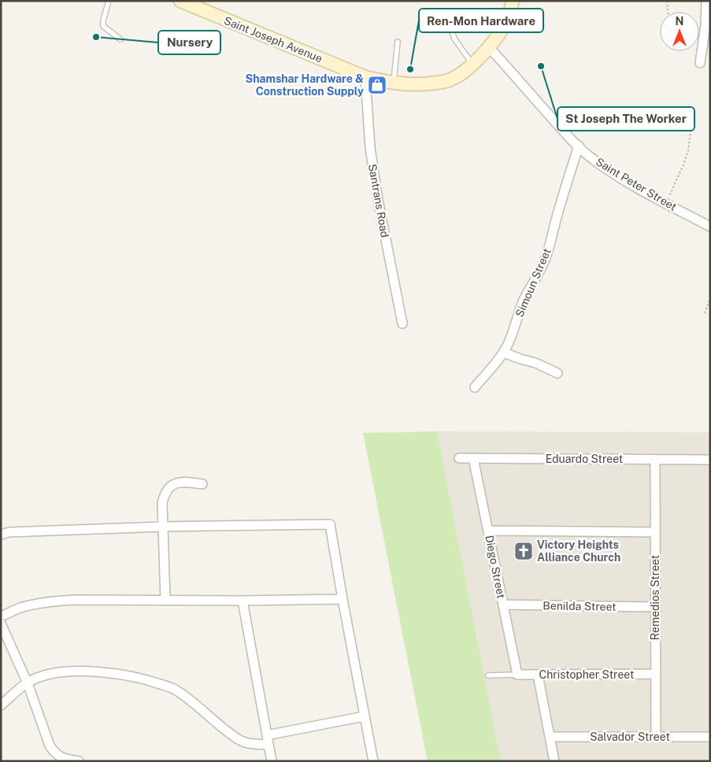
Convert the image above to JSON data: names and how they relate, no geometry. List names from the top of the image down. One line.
{"streets":{"main road":["Saint Joseph Avenue"],"street":["Saint Peter Street","Santrans Road","Simoun Street","Eduardo Street","Diego Street","Remedios Street","Benilda Street","Christopher Street","Salvador Street"]},"crossings":[["Saint Joseph Avenue","Saint Peter Street"],["Saint Joseph Avenue","Santrans Road"],["Saint Peter Street","Simoun Street"],["Eduardo Street","Diego Street"],["Eduardo Street","Remedios Street"],["Diego Street","Benilda Street"],["Diego Street","Christopher Street"],["Remedios Street","Benilda Street"],["Remedios Street","Christopher Street"],["Remedios Street","Salvador Street"]],"places":{"other":["Nursery","St Joseph The Worker","Ren-Mon Hardware"],"shop":["Shamshar Hardware & Construction Supply"],"church":["Victory Heights Alliance Church"]},"north":"top"}
